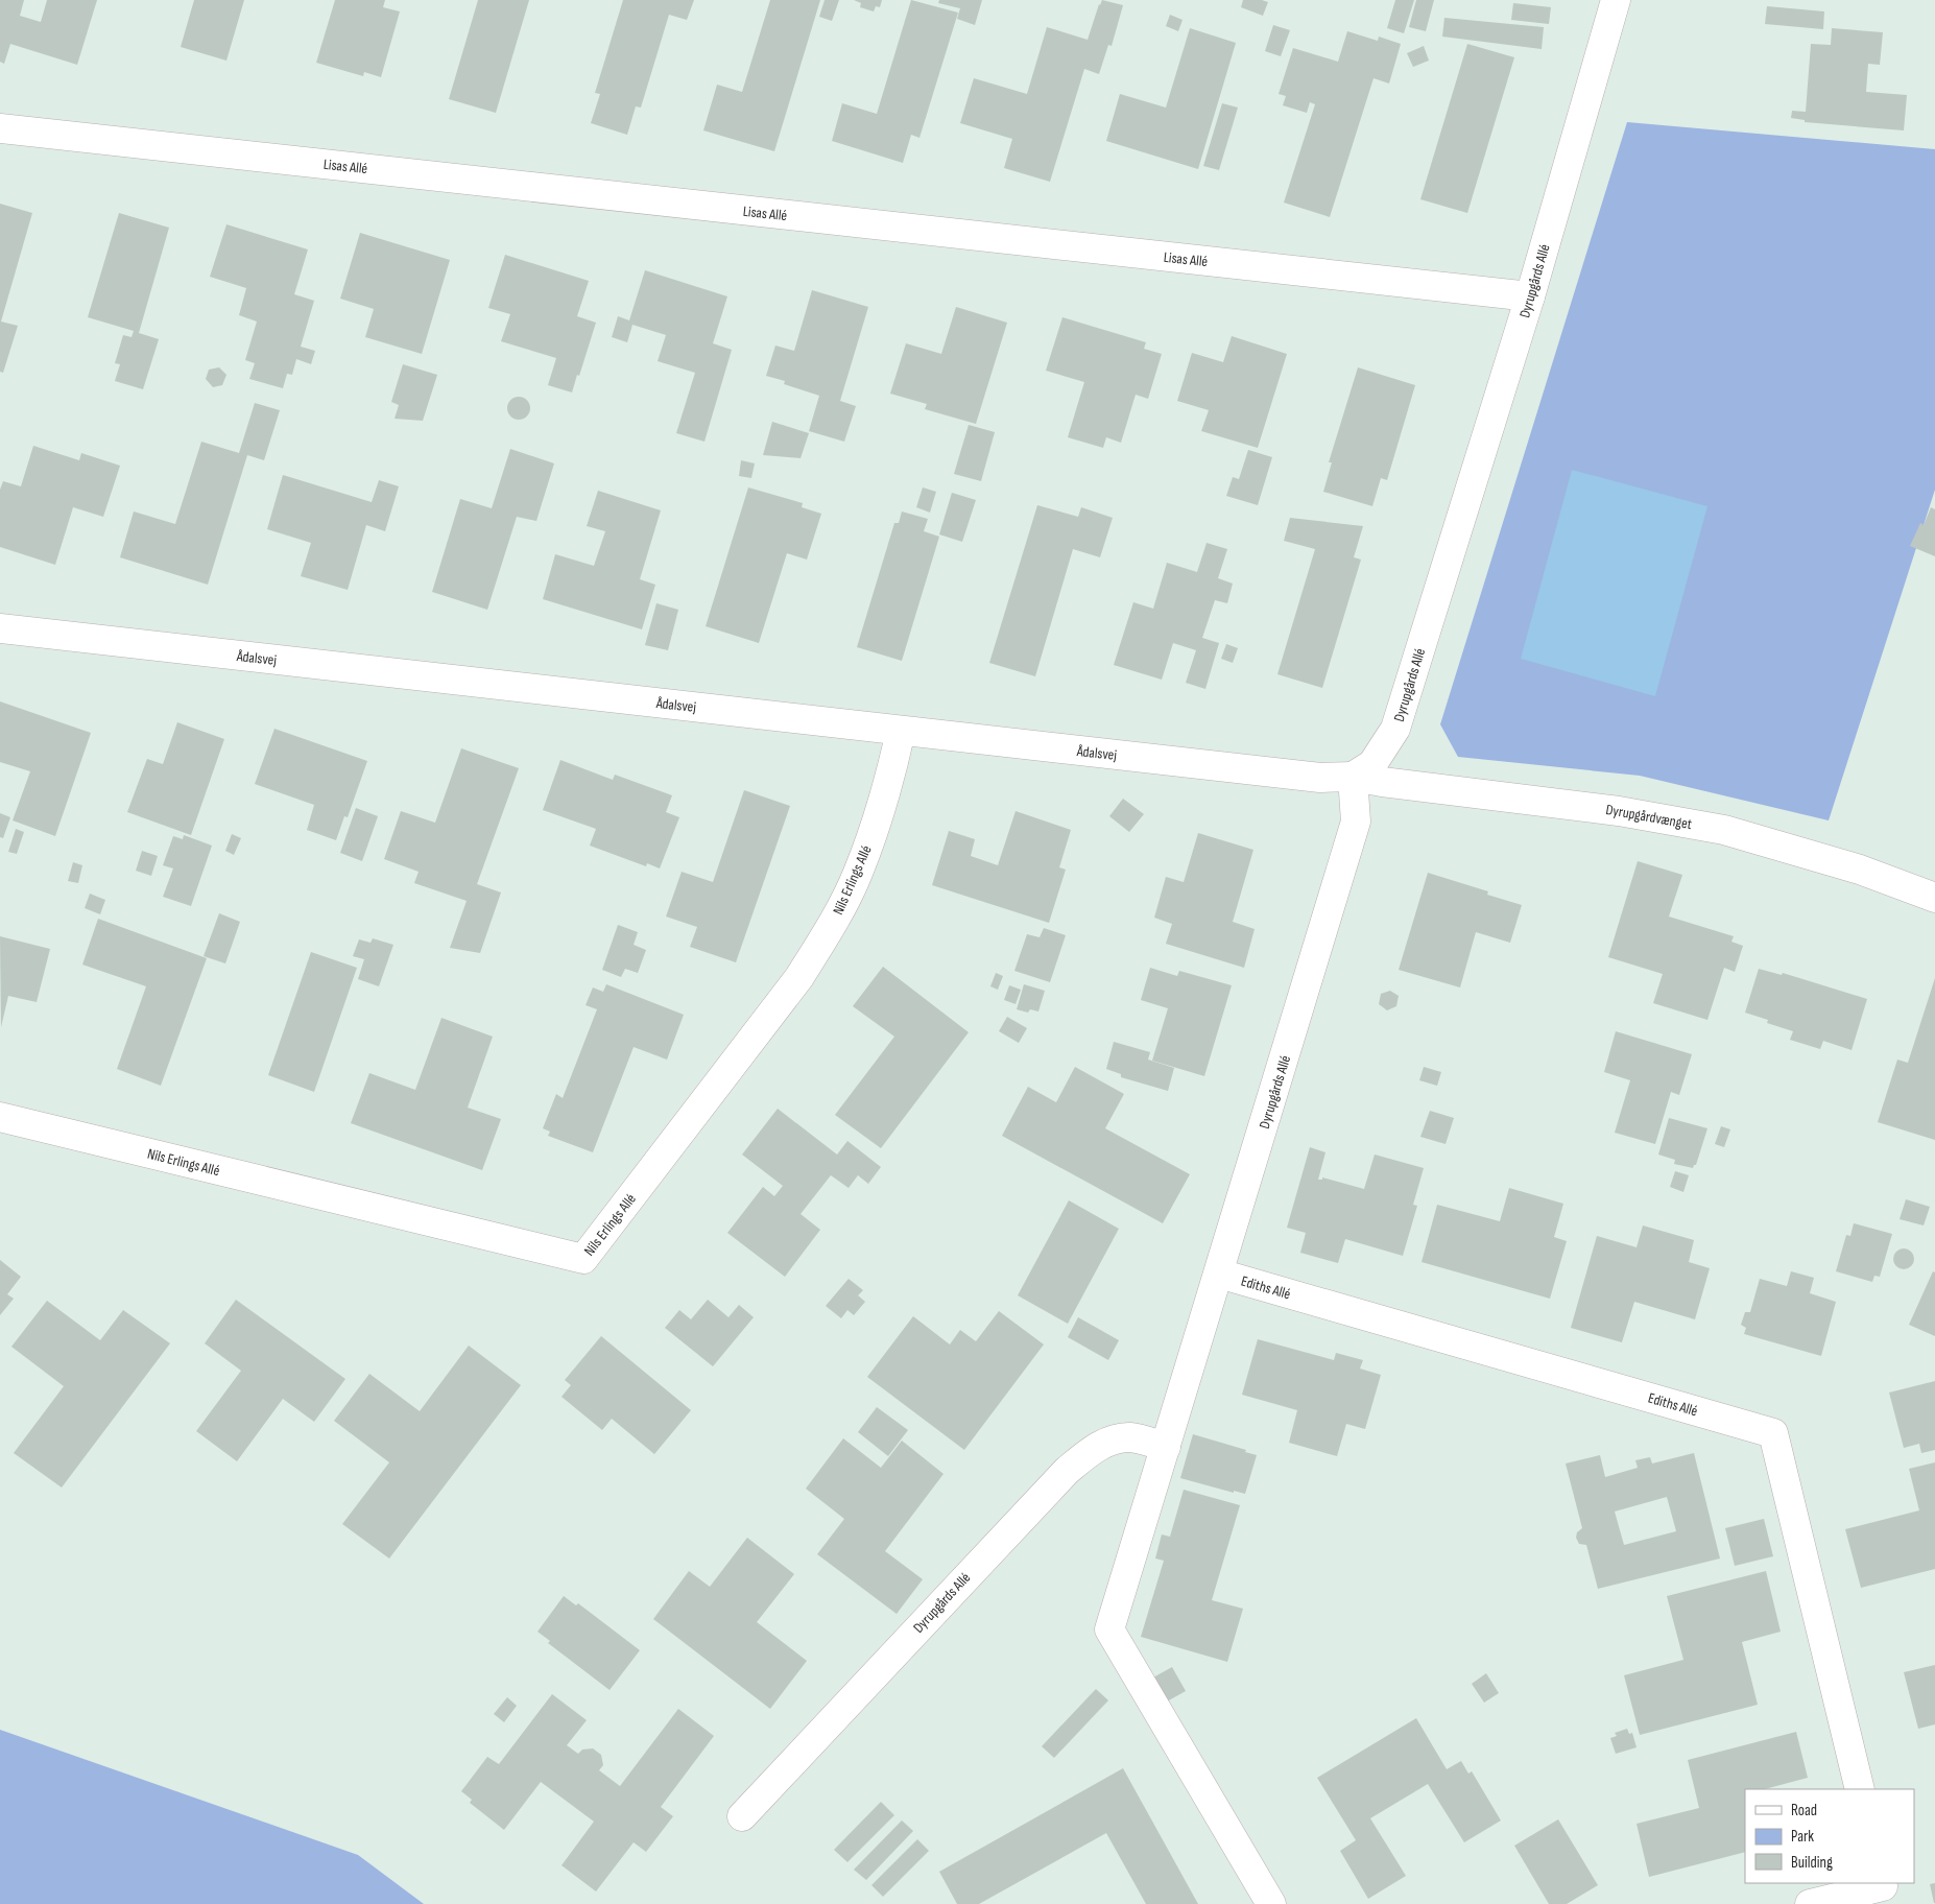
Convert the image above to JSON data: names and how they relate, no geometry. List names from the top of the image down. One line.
{"streets":{"street":["Lisas Allé","Dyrupgårds Allé","Ådalsvej","Dyrupgårdvænget","Nils Erlings Allé","Ediths Allé"]},"crossings":[["Lisas Allé","Dyrupgårds Allé"],["Dyrupgårds Allé","Ådalsvej"],["Dyrupgårds Allé","Dyrupgårdvænget"],["Dyrupgårds Allé","Ediths Allé"],["Ådalsvej","Dyrupgårdvænget"],["Ådalsvej","Nils Erlings Allé"]],"legend":["Road","Park","Building"]}
